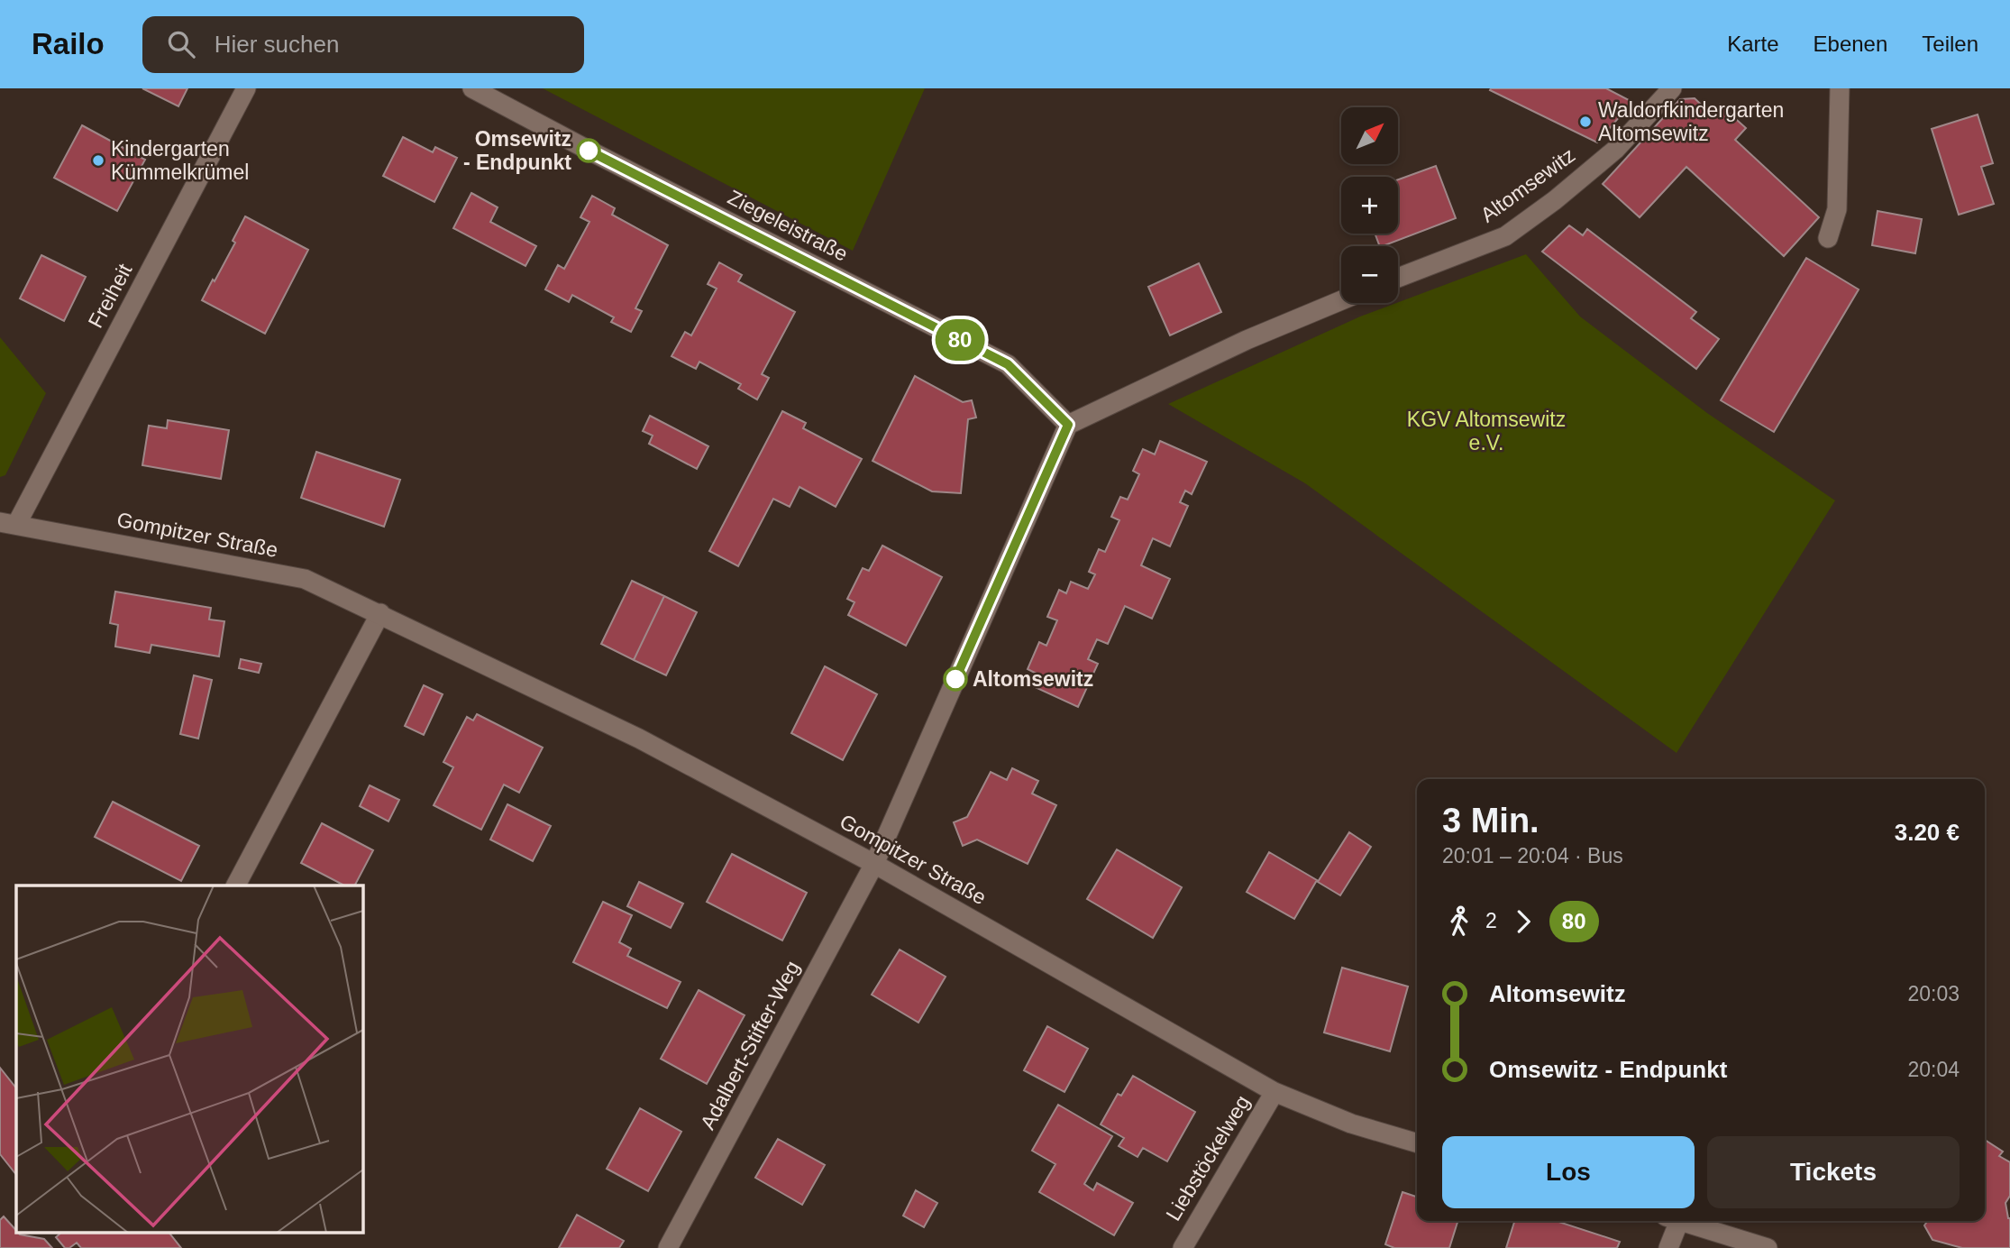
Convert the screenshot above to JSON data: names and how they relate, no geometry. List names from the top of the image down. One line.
{"streets":{"street":["Altomsewitz","Ziegeleistraße","Freiheit","Gompitzer Straße","Adalbert-Stifter-Weg","Liebstöckelweg"]},"crossings":[["Freiheit","Gompitzer Straße"],["Gompitzer Straße","Adalbert-Stifter-Weg"],["Gompitzer Straße","Liebstöckelweg"]],"parks":["KGV Altomsewitz e.V."],"places":["Waldorfkindergarten Altomsewitz","Omsewitz - Endpunkt","Kindergarten Kümmelkrümel","Altomsewitz"],"lines":["bus line 80"],"north":"top right","page":{"header":"Railo","search":"Hier suchen","nav":["Karte","Ebenen","Teilen"],"on_map":"80","map_buttons":["+","−"],"heading":["3 Min.","20:01 – 20:04 · Bus","3.20 €"],"legs":["2","80"],"list":[{"name":"Altomsewitz","value":"20:03"},{"name":"Omsewitz - Endpunkt","value":"20:04"}],"buttons":["Los","Tickets"]}}
